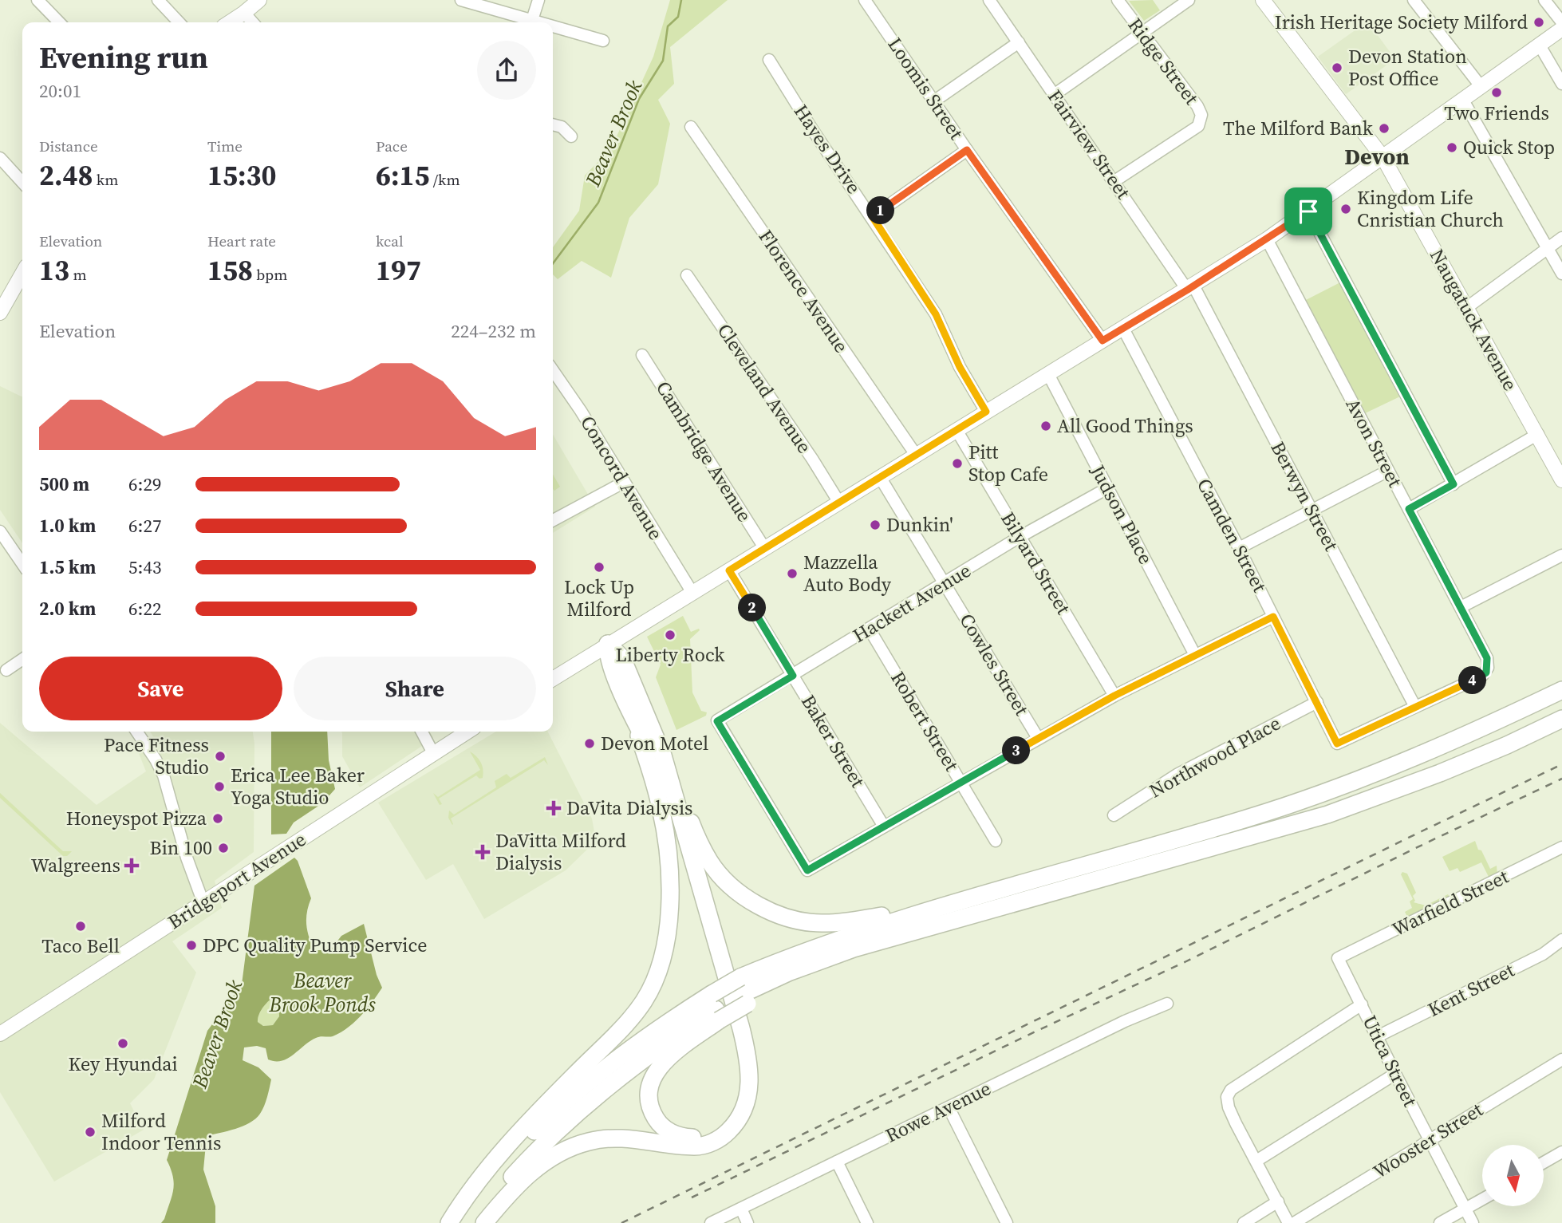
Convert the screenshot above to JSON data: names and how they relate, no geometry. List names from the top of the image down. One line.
{"streets":{"main road":["Naugatuck Avenue","Bridgeport Avenue"],"street":["Ridge Street","Loomis Street","Fairview Street","Hayes Drive","Florence Avenue","Cleveland Avenue","Avon Street","Cambridge Avenue","Concord Avenue","Berwyn Street","Judson Place","Camden Street","Bilyard Street","Hackett Avenue","Cowles Street","Robert Street","Baker Street","Northwood Place","Warfield Street","Kent Street","Utica Street","Rowe Avenue","Wooster Street"]},"crossings":[["Ridge Street","Fairview Street"],["Fairview Street","Berwyn Street"],["Avon Street","Berwyn Street"],["Avon Street","Camden Street"],["Berwyn Street","Camden Street"],["Judson Place","Hackett Avenue"],["Camden Street","Northwood Place"],["Bilyard Street","Hackett Avenue"],["Hackett Avenue","Cowles Street"],["Hackett Avenue","Robert Street"],["Hackett Avenue","Baker Street"],["Warfield Street","Utica Street"],["Kent Street","Utica Street"],["Utica Street","Wooster Street"]],"districts":["Devon"],"water":["Beaver Brook","Beaver Brook Ponds"],"places":{"other":["Irish Heritage Society Milford","Devon Station Post Office","Two Friends","The Milford Bank","Quick Stop","Kingdom Life Cnristian Church","All Good Things","Pitt Stop Cafe","Dunkin'","Lock Up Milford","Mazzella Auto Body","Liberty Rock","Devon Motel","Pace Fitness Studio","Erica Lee Baker Yoga Studio","Honeyspot Pizza","Bin 100","Taco Bell","DPC Quality Pump Service","Key Hyundai","Milford Indoor Tennis"],"health":["DaVita Dialysis","DaVitta Milford Dialysis","Walgreens"]},"north":"bottom","page":{"heading":["Evening run","20:01"],"stats":[["Distance","2.48 km"],["Time","15:30"],["Pace","6:15 /km"],["Elevation","13 m"],["Heart rate","158 bpm"],["kcal","197"]],"pins":["1","2","4","3"],"chart":["Elevation","224–232 m"],"list":[{"name":"500 m","note":"6:29"},{"name":"1.0 km","note":"6:27"},{"name":"1.5 km","note":"5:43"},{"name":"2.0 km","note":"6:22"}],"buttons":["Save","Share"]}}
